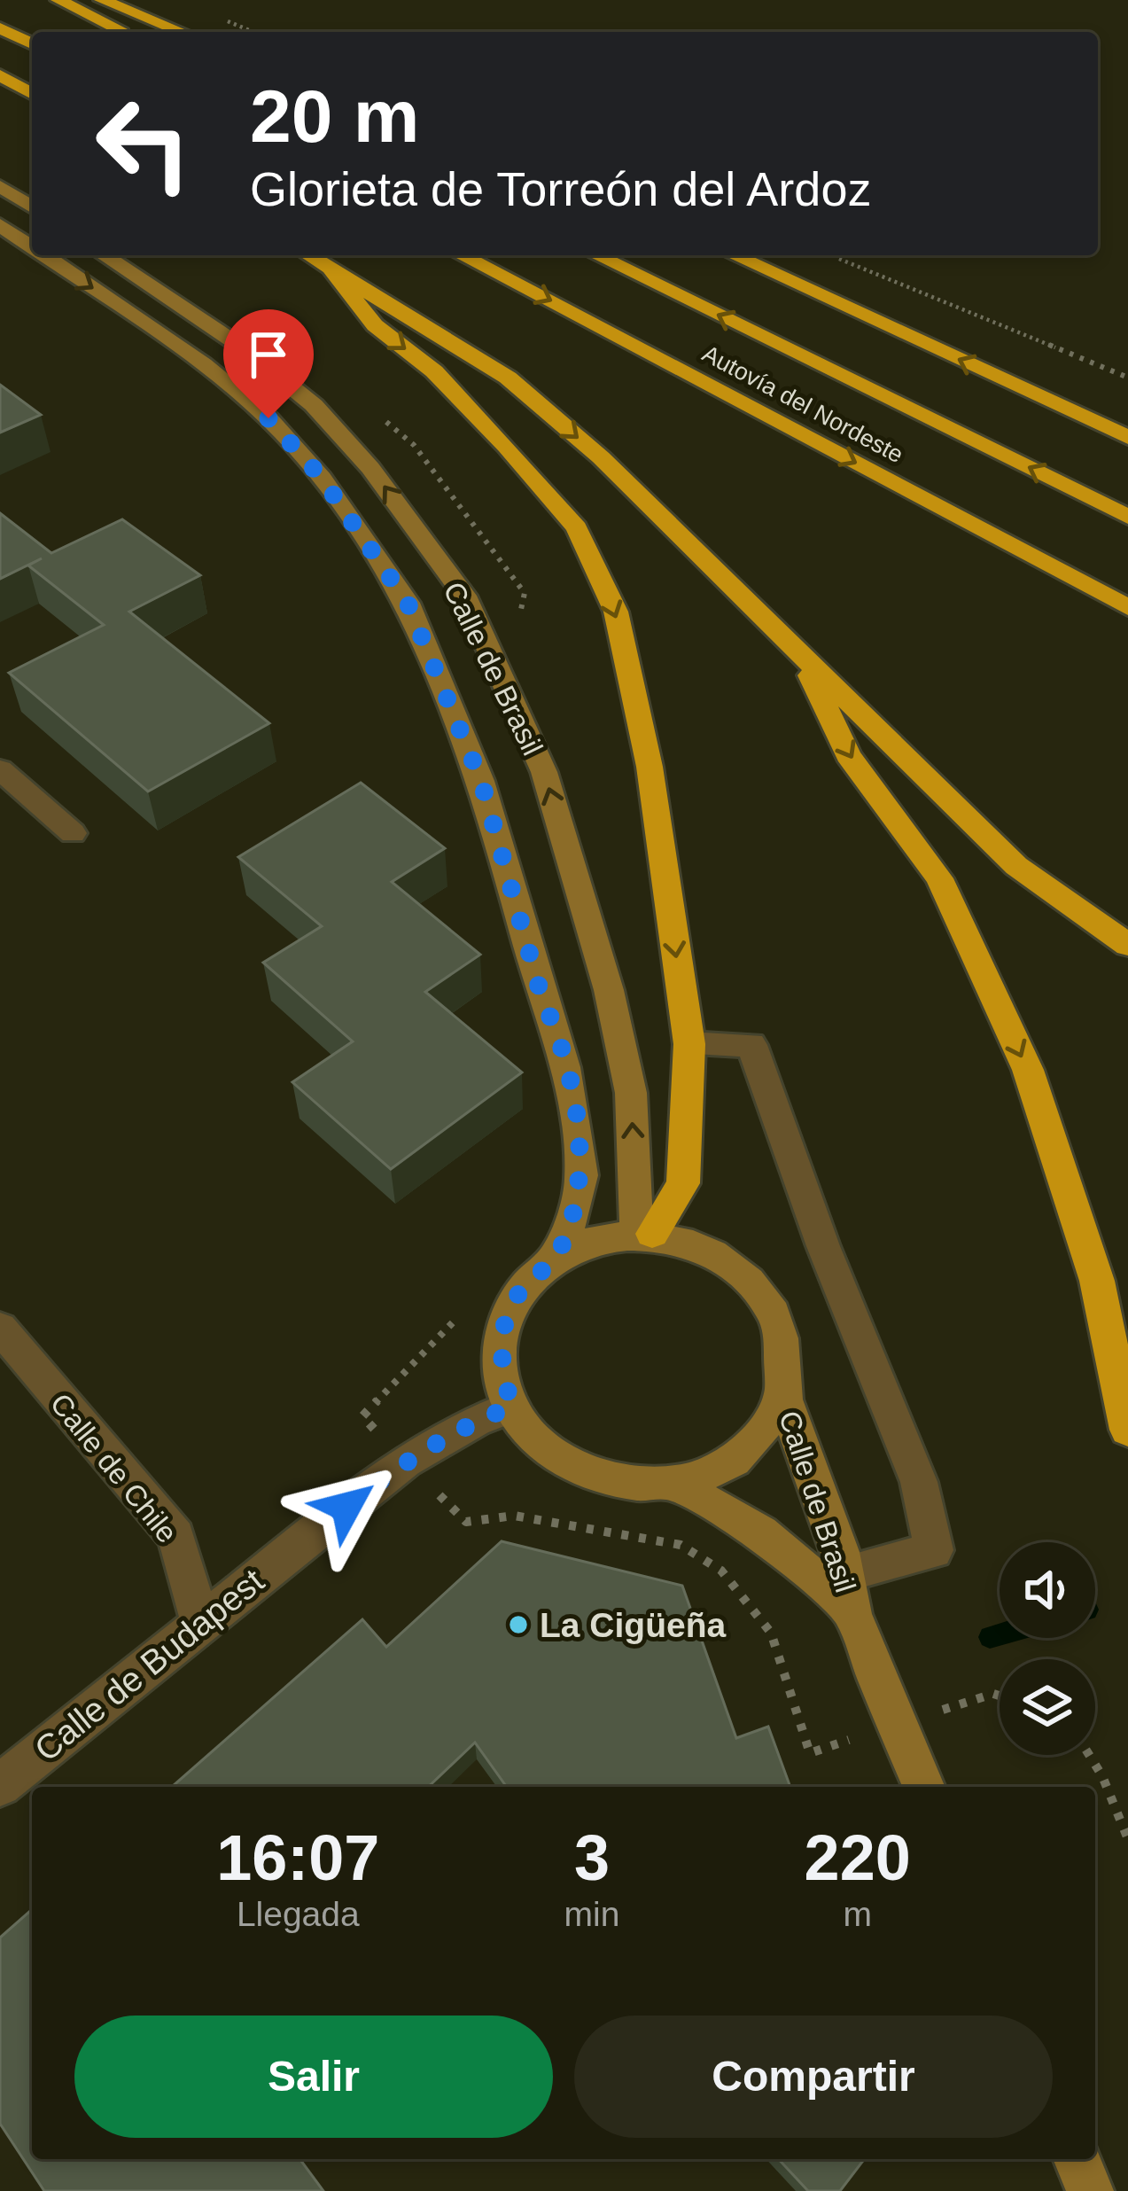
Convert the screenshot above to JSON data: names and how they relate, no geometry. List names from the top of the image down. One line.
{"streets":{"highway":["Autovía del Nordeste"],"street":["Calle de Brasil","Calle de Chile","Calle de Budapest"]},"crossings":[["Calle de Brasil","Calle de Budapest"],["Calle de Chile","Calle de Budapest"]],"places":["La Cigüeña"],"page":{"turn":["20 m","Glorieta de Torreón del Ardoz"],"eta":["16:07","Llegada","3","min","220","m"],"buttons":["Salir","Compartir"]}}
